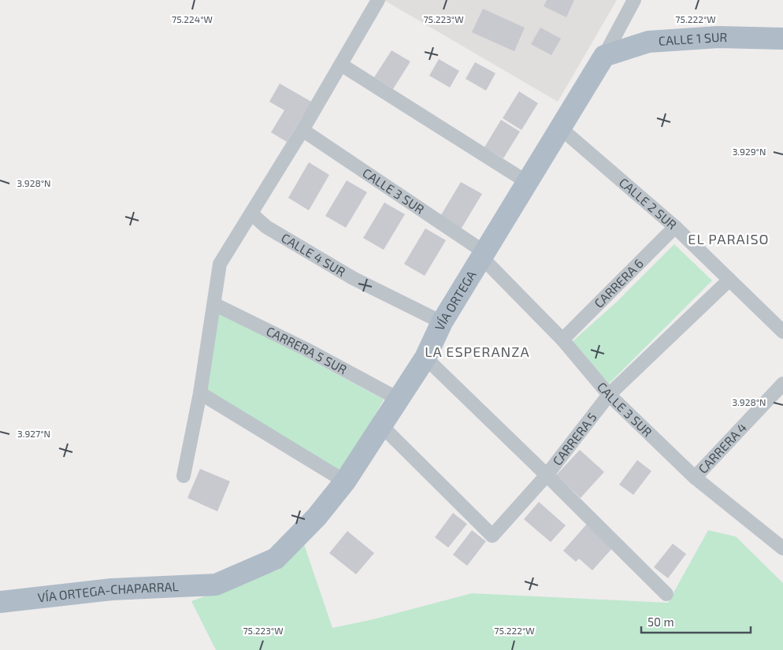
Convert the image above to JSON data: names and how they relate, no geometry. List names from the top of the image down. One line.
{"streets":{"main road":["CALLE 1 SUR","VÍA ORTEGA","VÍA ORTEGA-CHAPARRAL"],"street":["CALLE 3 SUR","CALLE 2 SUR","CALLE 4 SUR","CARRERA 6","CARRERA 5 SUR","CARRERA 5","CARRERA 4"]},"crossings":[["CALLE 1 SUR","VÍA ORTEGA"],["CALLE 3 SUR","CARRERA 6"],["CALLE 3 SUR","VÍA ORTEGA"],["CALLE 3 SUR","CARRERA 5"],["CALLE 3 SUR","CARRERA 4"],["CALLE 2 SUR","CARRERA 6"],["CALLE 2 SUR","VÍA ORTEGA"],["CALLE 2 SUR","CARRERA 5"],["CALLE 4 SUR","VÍA ORTEGA"],["VÍA ORTEGA","CARRERA 5 SUR"],["VÍA ORTEGA","CARRERA 5"],["VÍA ORTEGA","VÍA ORTEGA-CHAPARRAL"]],"districts":["EL PARAISO","LA ESPERANZA"],"scale_bar":"50 m","coordinates":["75.224°W","75.223°W","75.222°W","3.929°N","3.928°N","3.927°N"]}
